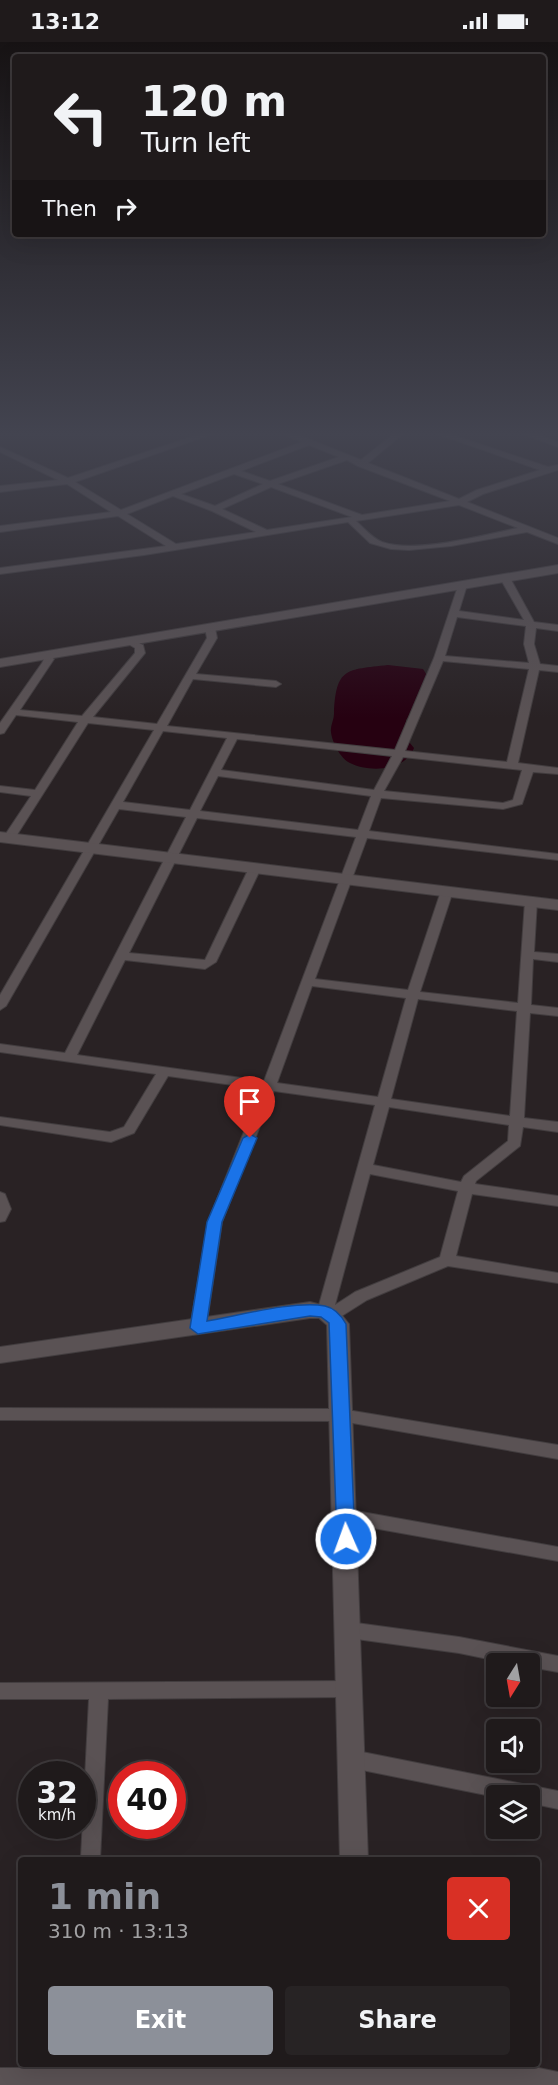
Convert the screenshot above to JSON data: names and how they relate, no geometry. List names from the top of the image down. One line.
{"north":"bottom","page":{"status":"13:12","turn":["120 m","Turn left"],"then":"Then","speed":"32 km/h","limit":"40","heading":["1 min","310 m · 13:13"],"buttons":["Exit","Share"]}}
